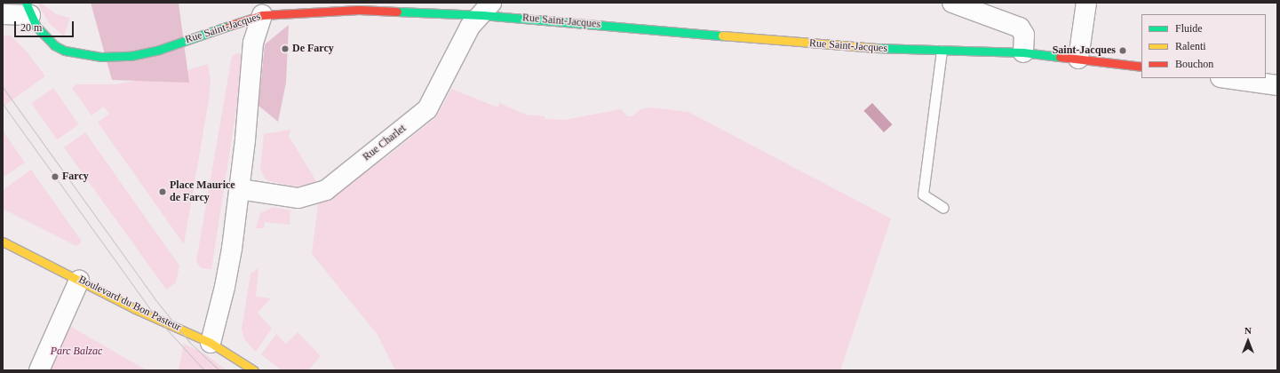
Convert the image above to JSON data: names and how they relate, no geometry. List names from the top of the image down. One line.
{"streets":{"street":["Rue Saint-Jacques","Rue Charlet","Boulevard du Bon Pasteur"]},"crossings":[["Rue Saint-Jacques","Rue Charlet"]],"parks":["Parc Balzac"],"places":["De Farcy","Saint-Jacques","Farcy","Place Maurice de Farcy"],"legend":["Fluide","Ralenti","Bouchon"],"scale_bar":"20 m","north":"top"}
